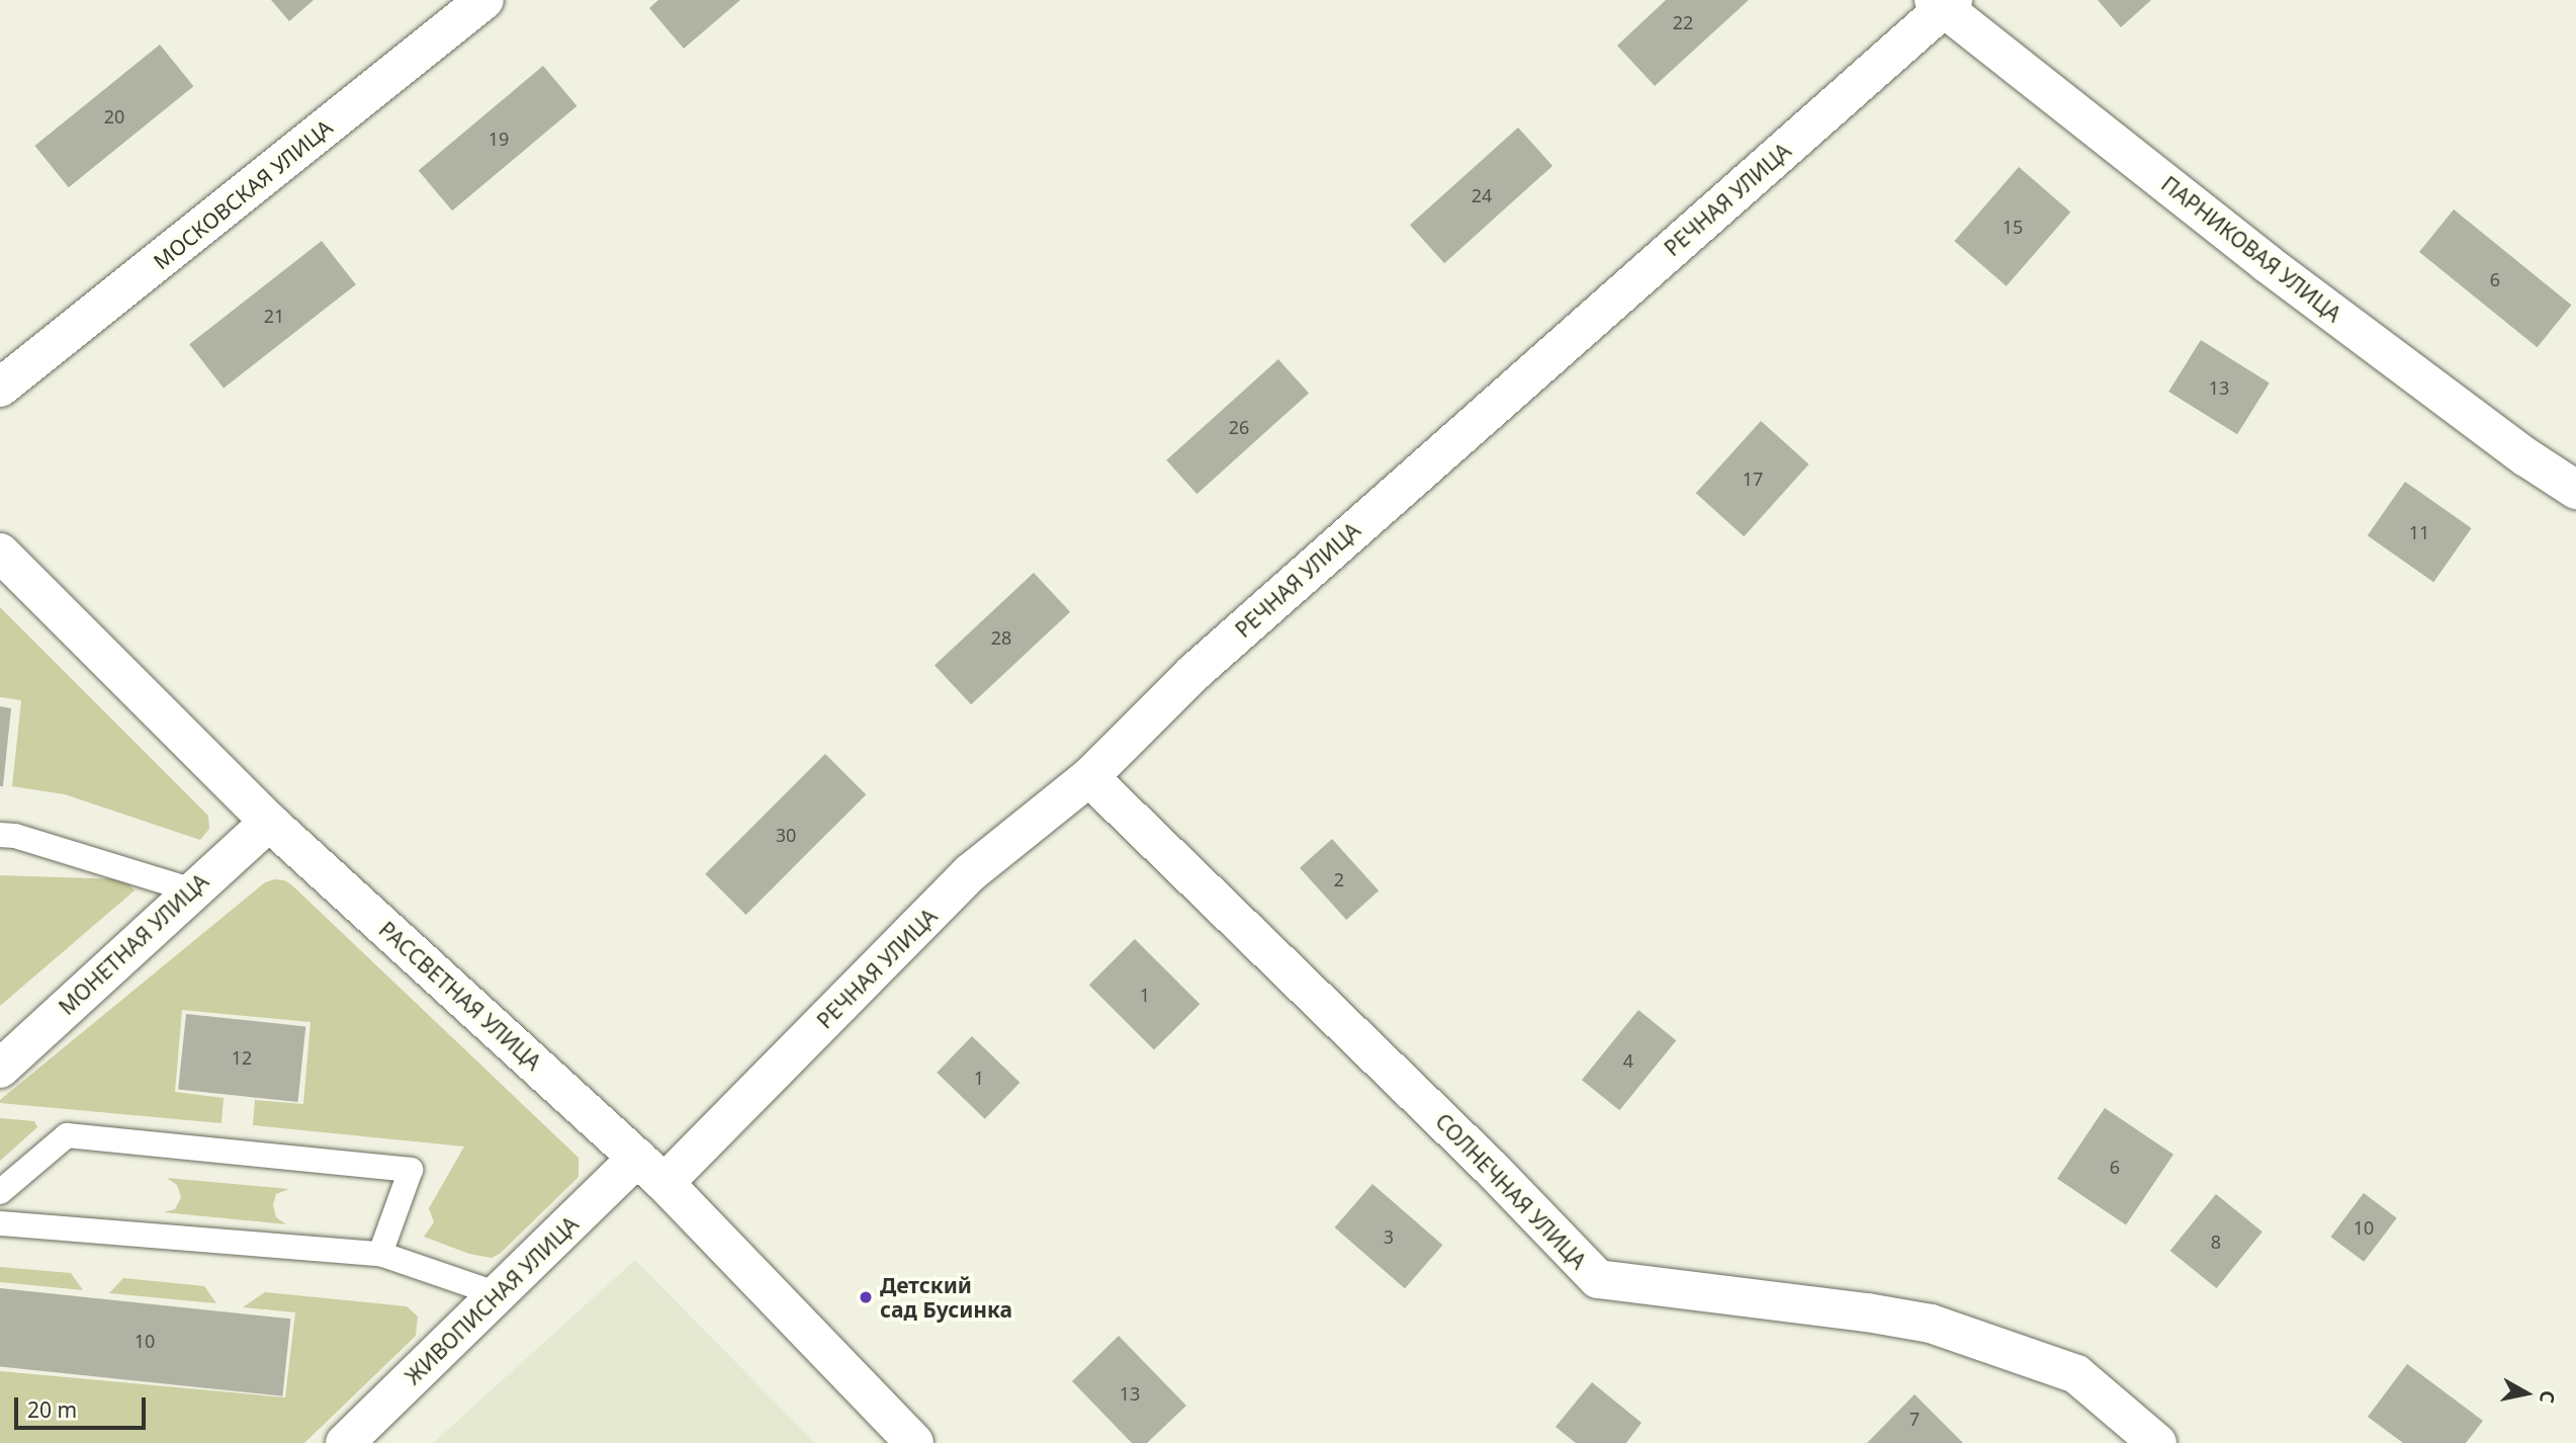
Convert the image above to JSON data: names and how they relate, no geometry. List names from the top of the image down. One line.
{"streets":{"street":["МОСКОВСКАЯ УЛИЦА","РЕЧНАЯ УЛИЦА","ПАРНИКОВАЯ УЛИЦА","МОНЕТНАЯ УЛИЦА","РАССВЕТНАЯ УЛИЦА","СОЛНЕЧНАЯ УЛИЦА","ЖИВОПИСНАЯ УЛИЦА"]},"crossings":[["РЕЧНАЯ УЛИЦА","ПАРНИКОВАЯ УЛИЦА"],["РЕЧНАЯ УЛИЦА","РАССВЕТНАЯ УЛИЦА"],["РЕЧНАЯ УЛИЦА","СОЛНЕЧНАЯ УЛИЦА"],["РЕЧНАЯ УЛИЦА","ЖИВОПИСНАЯ УЛИЦА"],["МОНЕТНАЯ УЛИЦА","РАССВЕТНАЯ УЛИЦА"],["РАССВЕТНАЯ УЛИЦА","ЖИВОПИСНАЯ УЛИЦА"]],"places":["Детский сад Бусинка"],"house_numbers":["22","20","19","24","15","6","21","13","26","17","11","28","30","2","1","12","4","1","6","10","3","8","10","13","7"],"scale_bar":"20 m","north":"right"}
